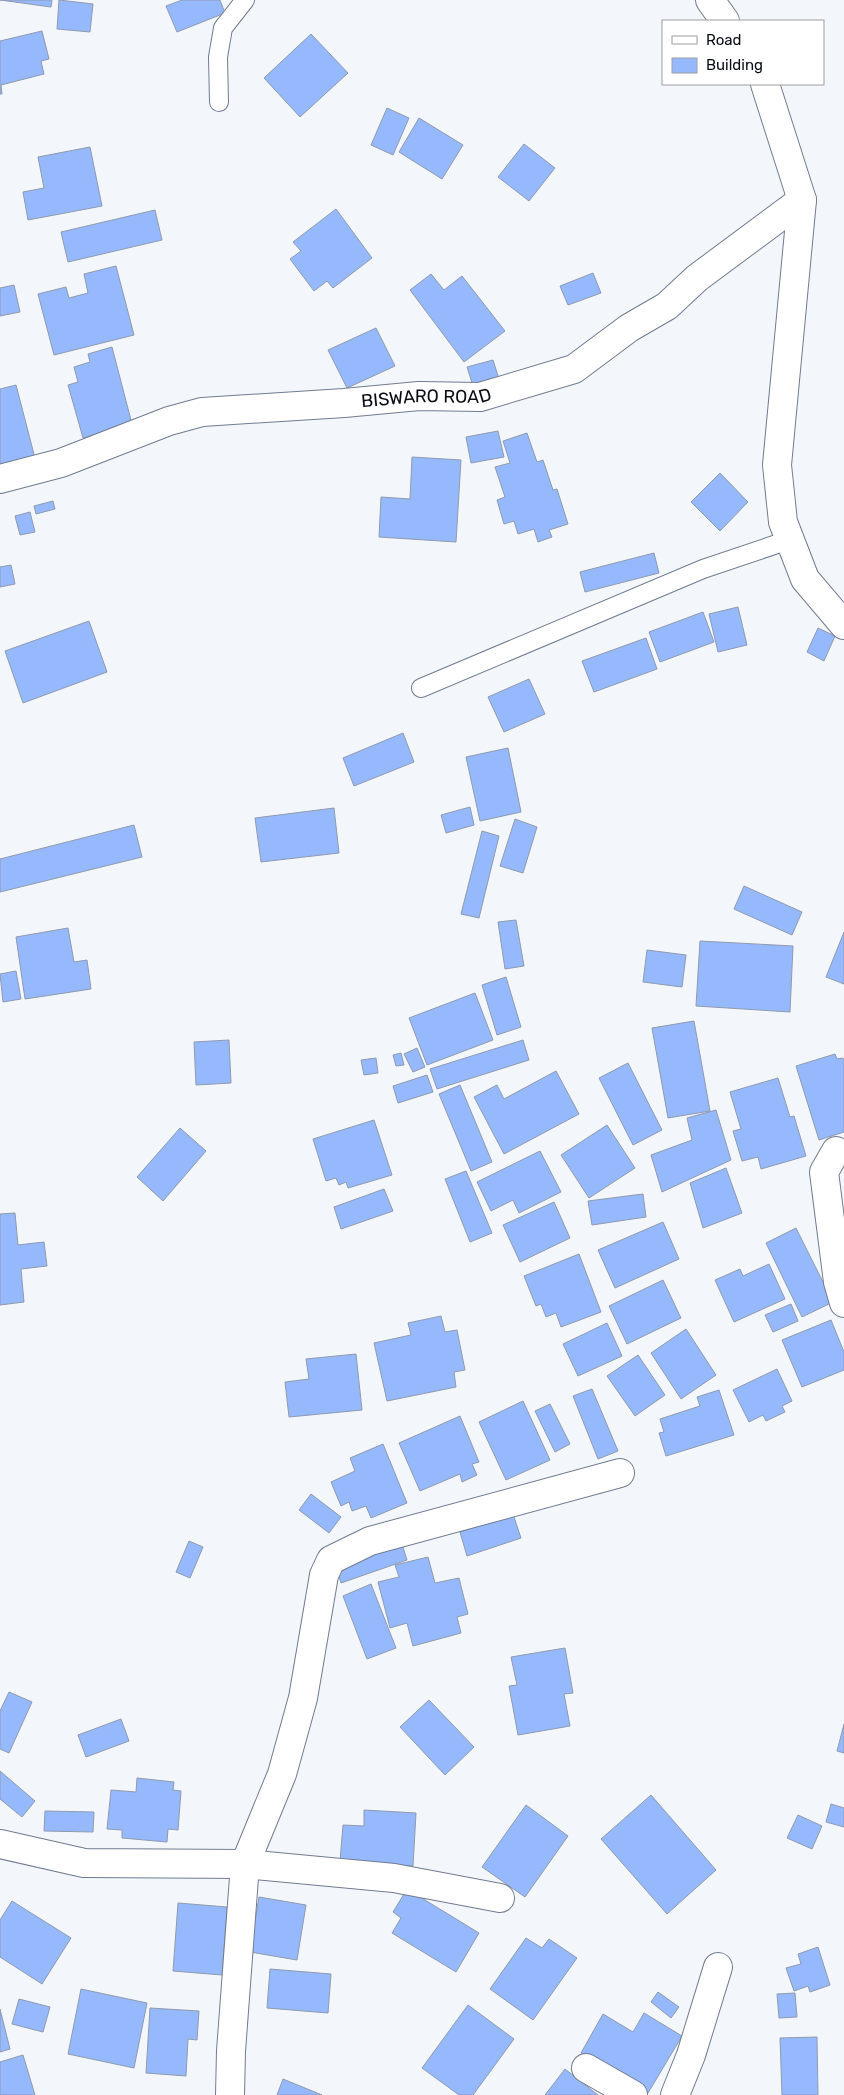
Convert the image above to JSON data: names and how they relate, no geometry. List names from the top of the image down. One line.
{"streets":{"street":["BISWARO ROAD"]},"legend":["Road","Building"]}
